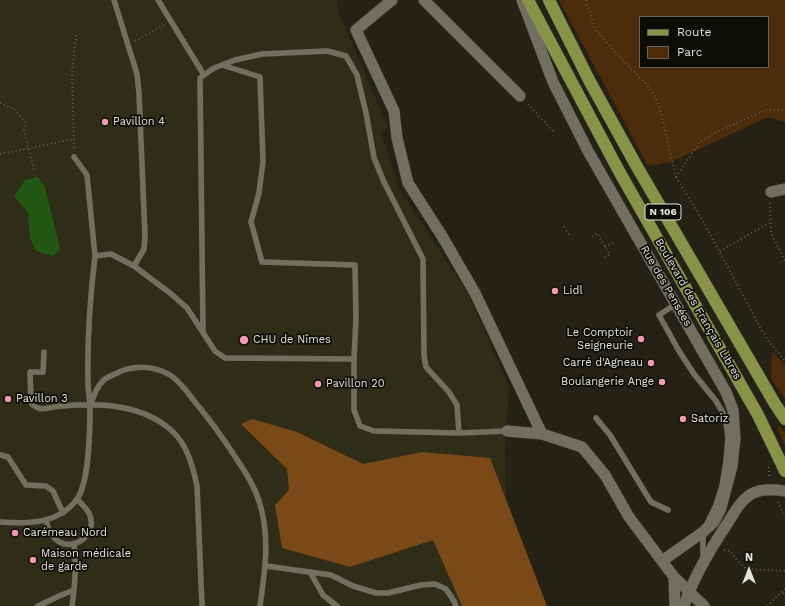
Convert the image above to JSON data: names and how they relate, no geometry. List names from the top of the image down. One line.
{"streets":{"main road":["N 106","Boulevard des Français Libres"],"street":["Rue des Pensées"]},"places":["Pavillon 4","Lidl","Le Comptoir Seigneurie","CHU de Nîmes","Carré d'Agneau","Boulangerie Ange","Pavillon 20","Pavillon 3","Satoriz","Carémeau Nord","Maison médicale de garde"],"legend":["Route","Parc"],"north":"top"}
